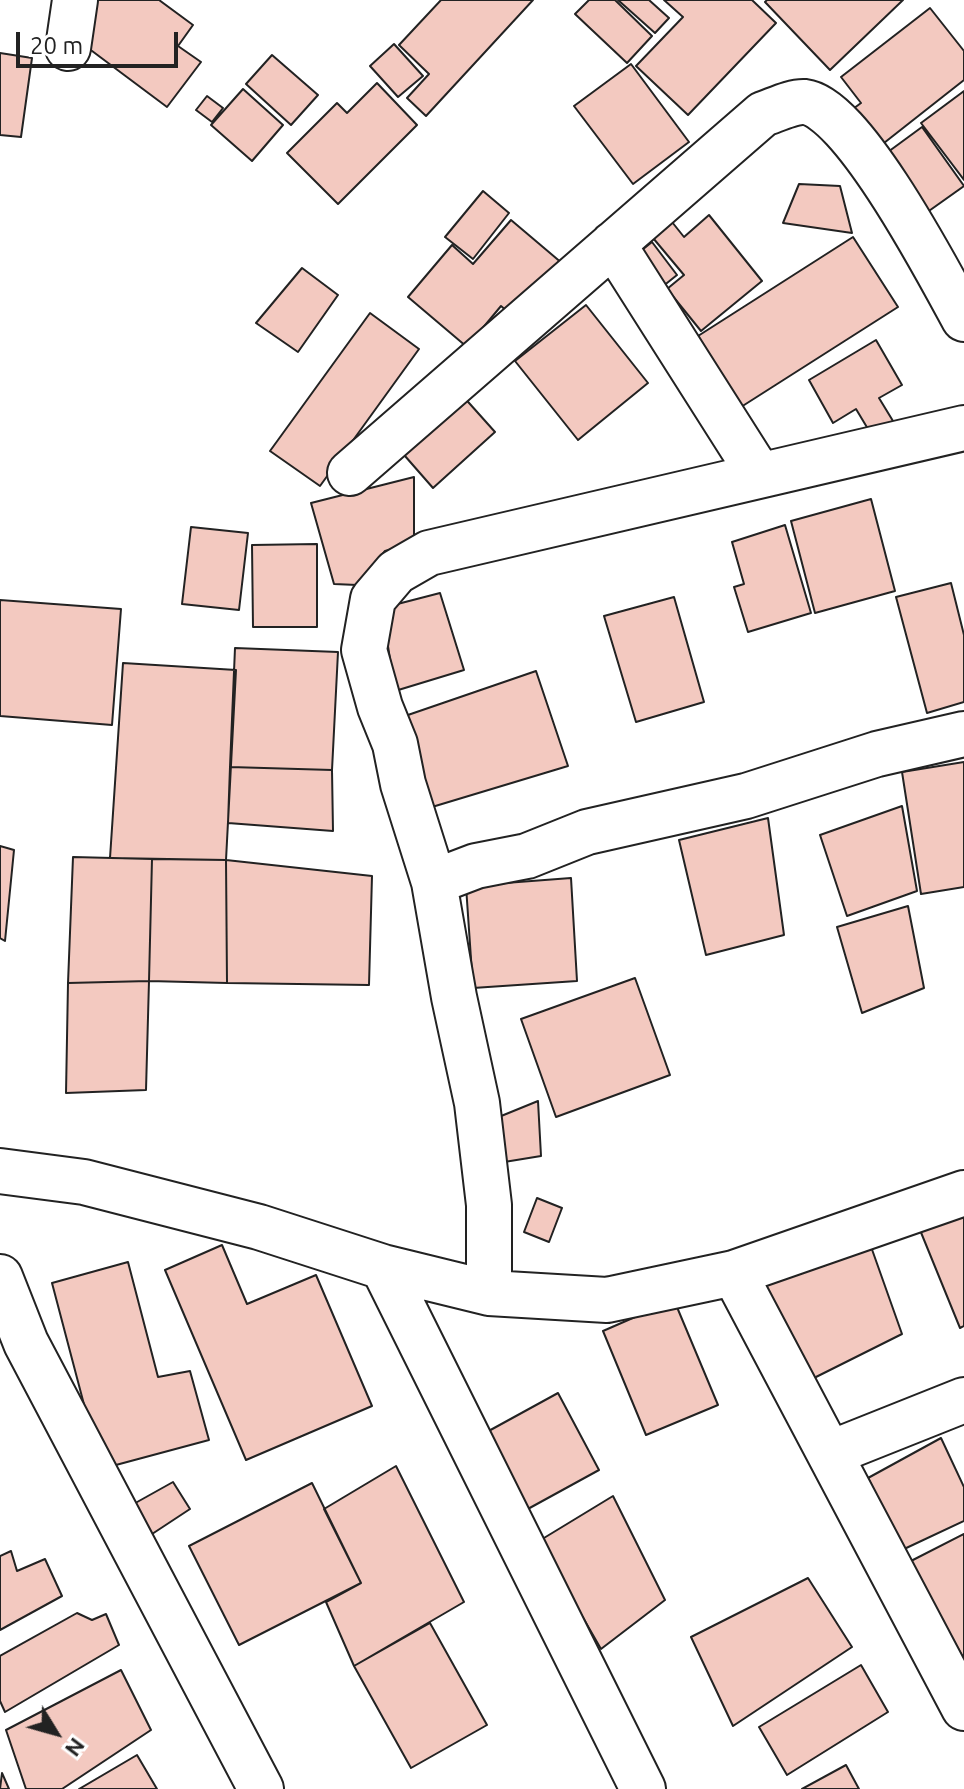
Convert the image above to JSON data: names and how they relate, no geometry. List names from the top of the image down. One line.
{"scale_bar":"20 m","north":"bottom right"}
